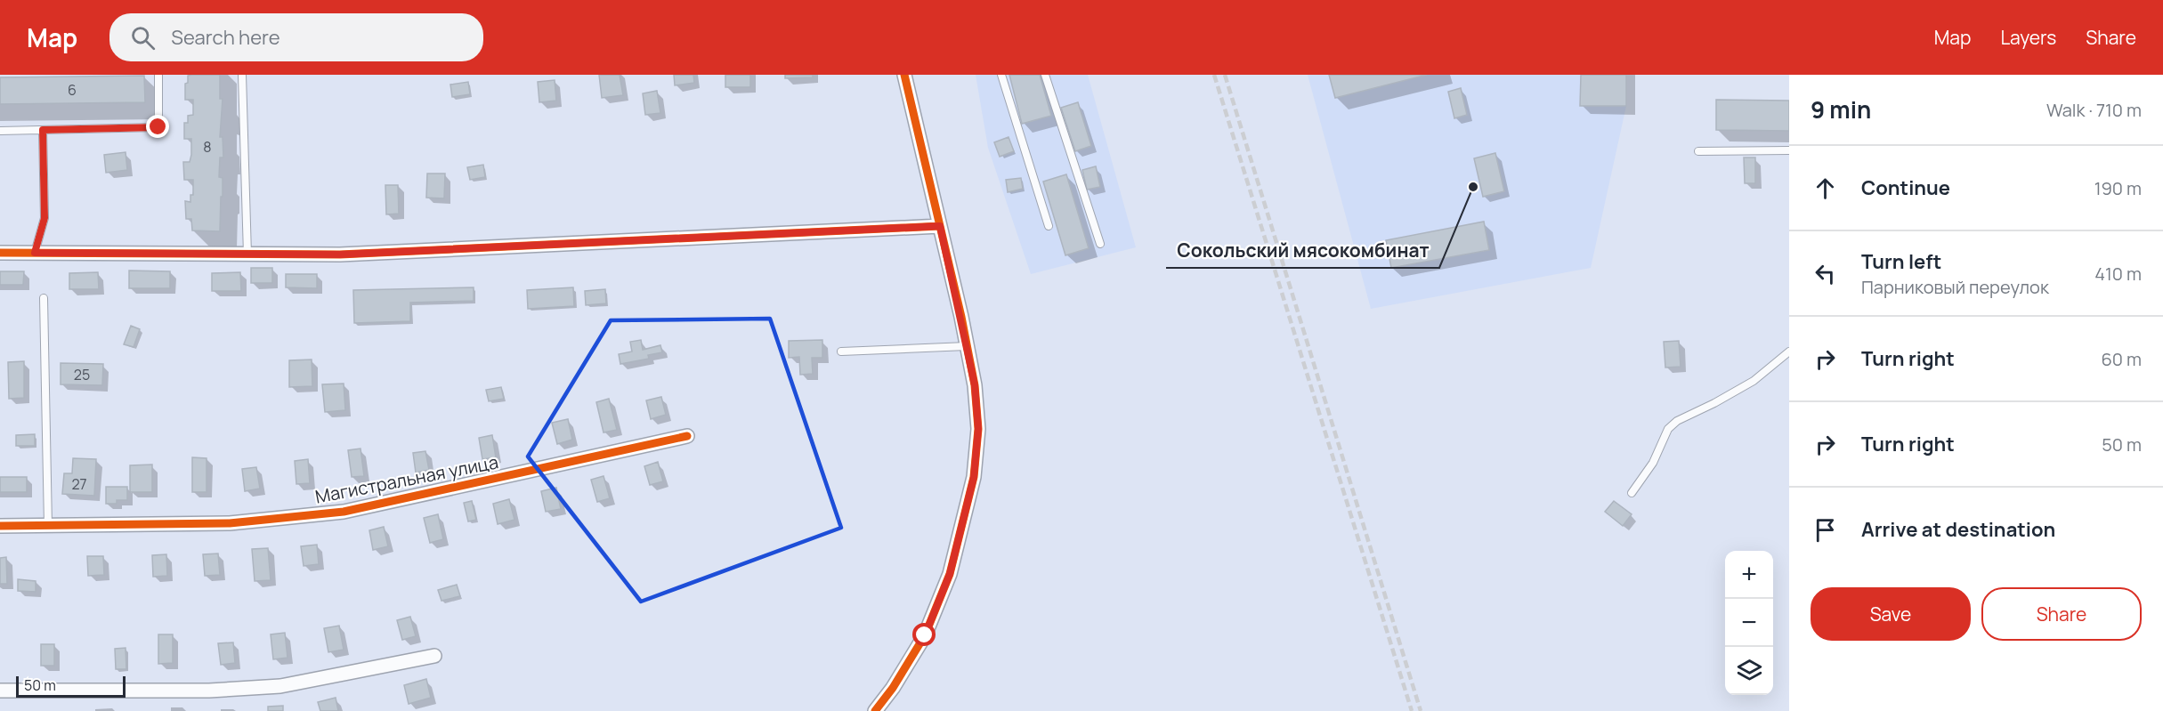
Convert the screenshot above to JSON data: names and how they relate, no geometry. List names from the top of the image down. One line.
{"streets":{"street":["Магистральная улица"]},"places":["Сокольский мясокомбинат"],"house_numbers":["6","8","25","27"],"scale_bar":"50 m","page":{"header":"Map","search":"Search here","nav":["Map","Layers","Share"],"heading":["9 min","Walk · 710 m"],"list":[["Continue","190 m"],["Turn left","Парниковый переулок","410 m"],["Turn right","60 m"],["Turn right","50 m"],"Arrive at destination"],"map_buttons":["+","−"],"buttons":["Save","Share"],"scale":"50 m"}}
